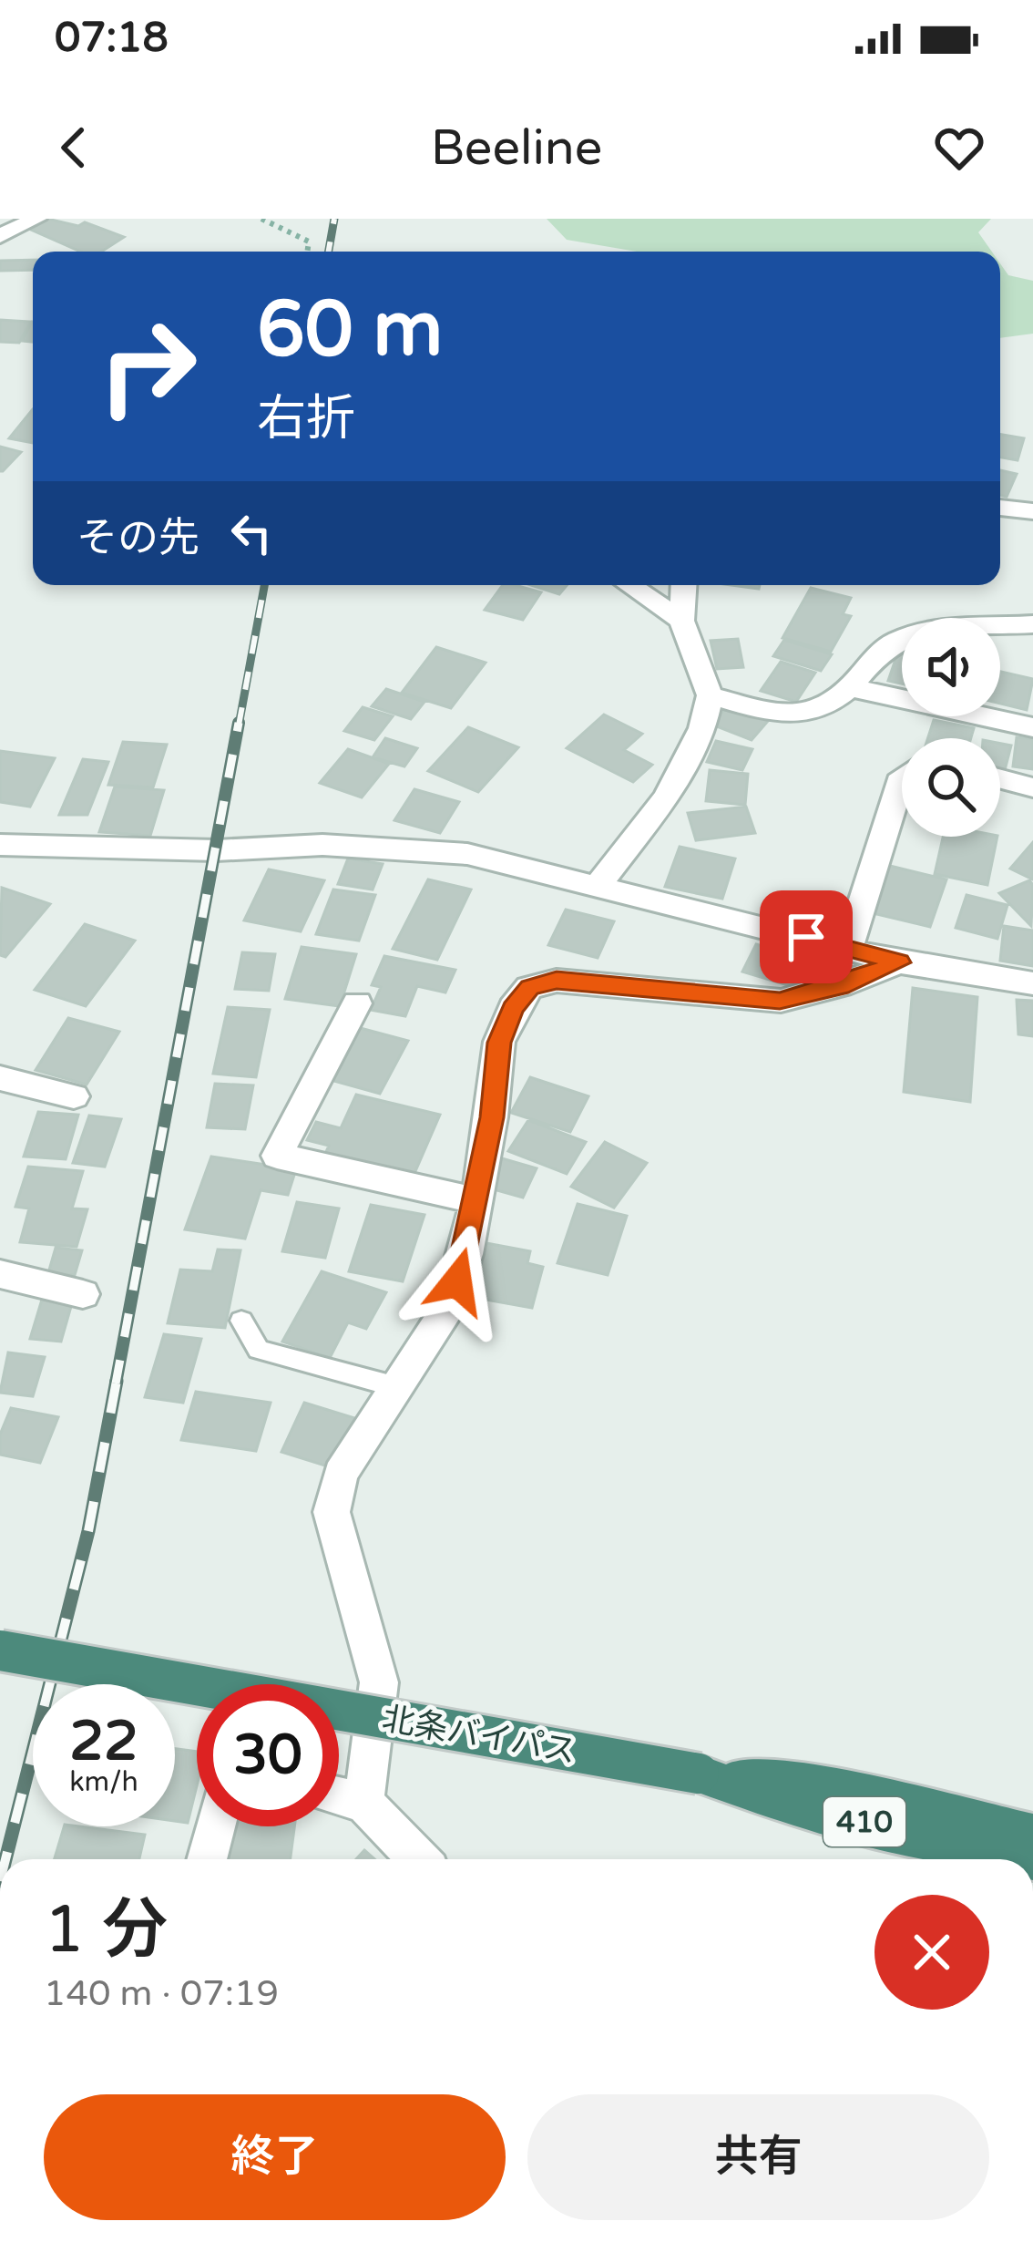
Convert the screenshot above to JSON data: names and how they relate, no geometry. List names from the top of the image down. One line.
{"streets":{"highway":["北条バイパス","410"]},"page":{"status":"07:18","header":"Beeline","turn":["60 m","右折"],"then":"その先","speed":"22 km/h","limit":"30","heading":["1 分","140 m · 07:19"],"buttons":["終了","共有"]}}
